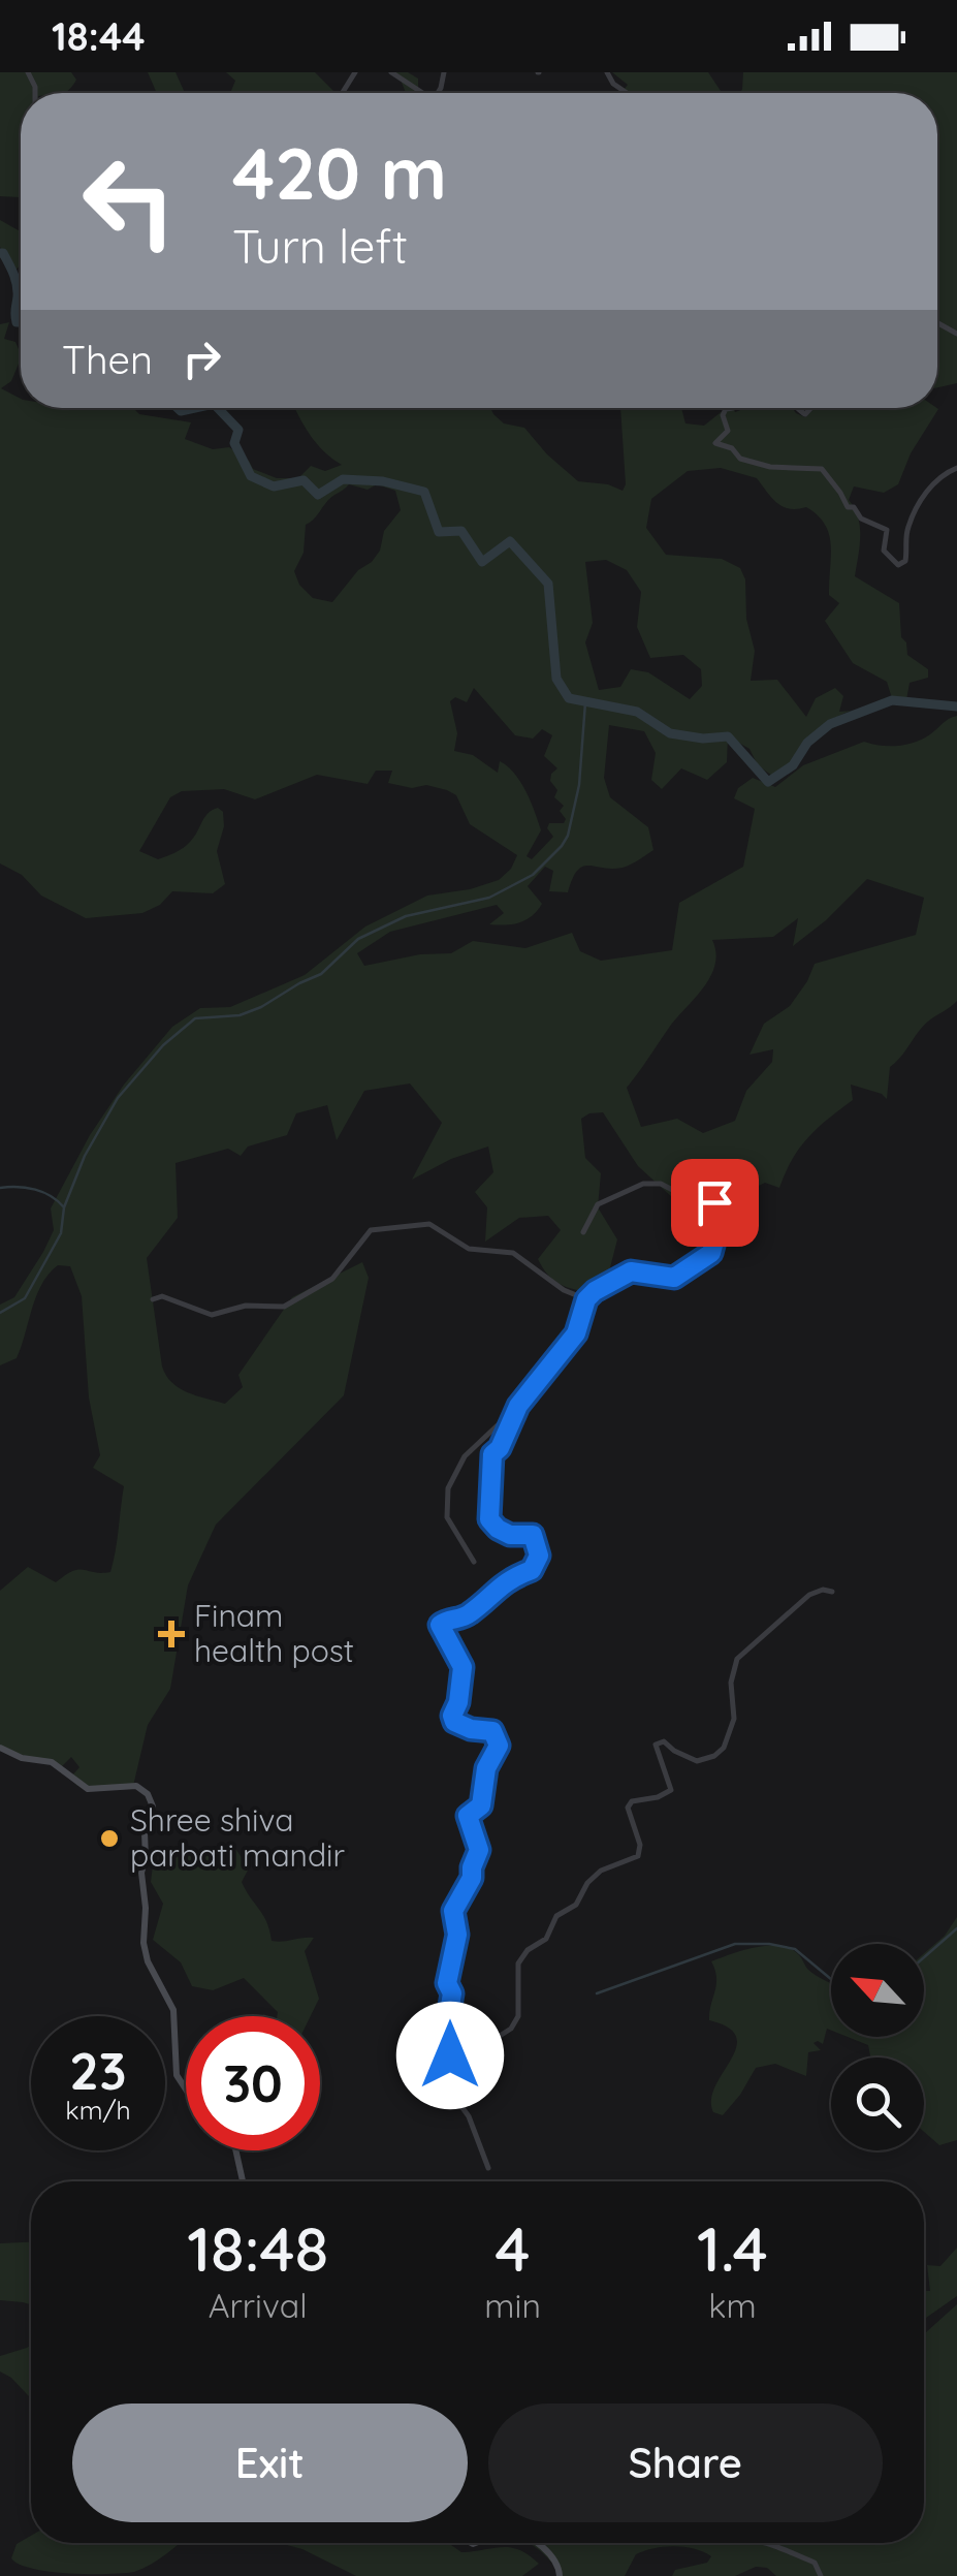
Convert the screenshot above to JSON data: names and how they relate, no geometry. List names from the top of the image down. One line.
{"places":{"health":["Finam health post"],"other":["Shree shiva parbati mandir"]},"north":"top left","page":{"status":"18:44","turn":["420 m","Turn left"],"then":"Then","speed":"23 km/h","limit":"30","eta":["18:48","Arrival","4","min","1.4","km"],"buttons":["Exit","Share"]}}
